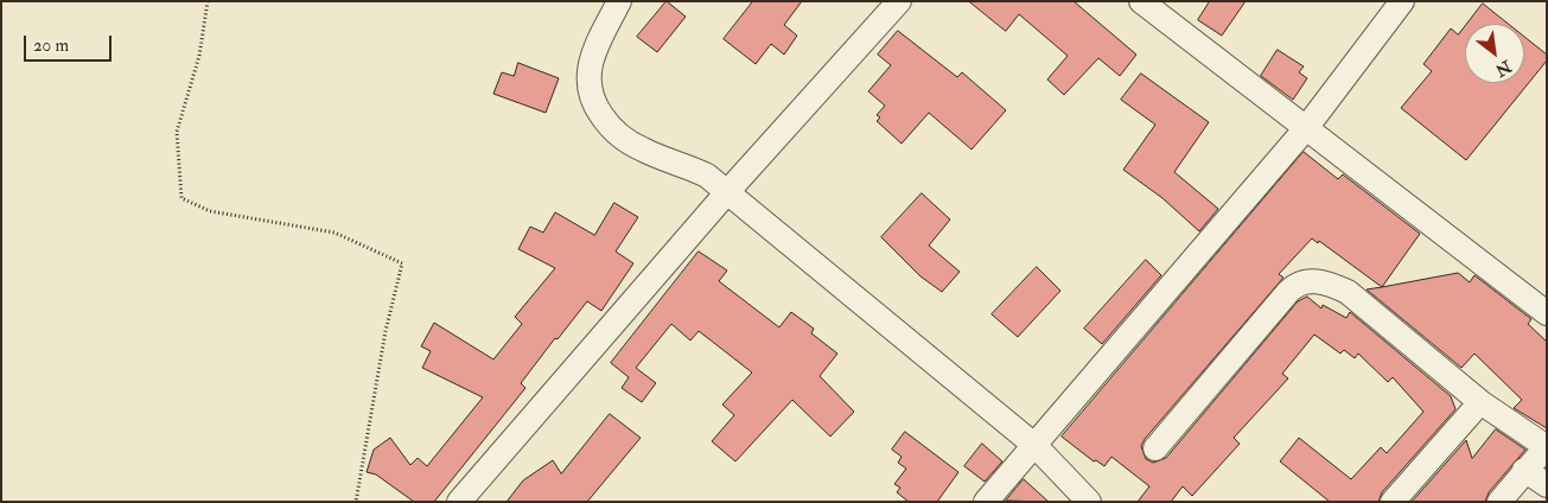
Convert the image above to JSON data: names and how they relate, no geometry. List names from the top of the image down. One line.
{"scale_bar":"20 m","north":"bottom right"}
